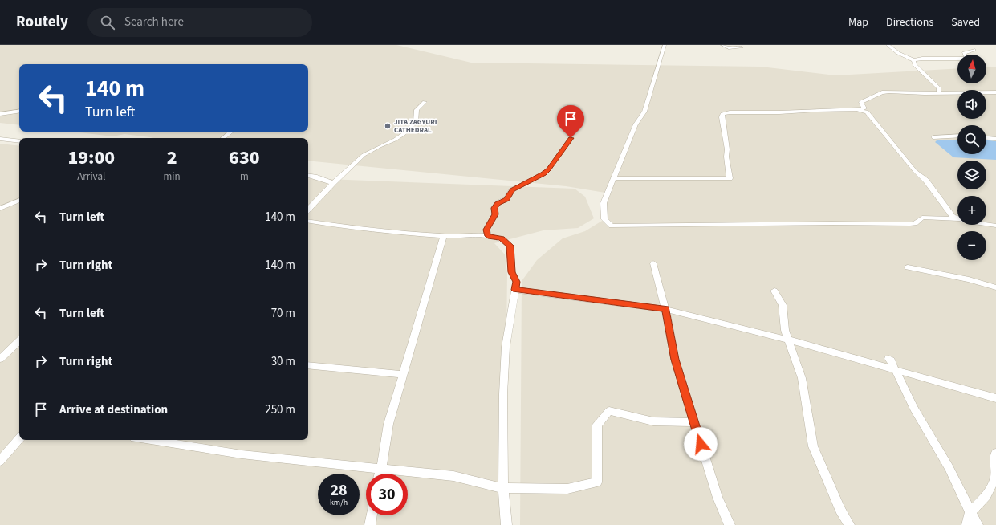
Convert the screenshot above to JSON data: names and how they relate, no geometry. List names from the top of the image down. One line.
{"places":["JITA ZAGYURI CATHEDRAL"],"north":"top","page":{"header":"Routely","search":"Search here","nav":["Map","Directions","Saved"],"map_buttons":["+","−"],"turn":["140 m","Turn left"],"eta":["19:00","Arrival","2","min","630","m"],"list":[{"name":"Turn left","value":"140 m"},{"name":"Turn right","value":"140 m"},{"name":"Turn left","value":"70 m"},{"name":"Turn right","value":"30 m"},{"name":"Arrive at destination","value":"250 m"}],"speed":"28 km/h","limit":"30"}}
